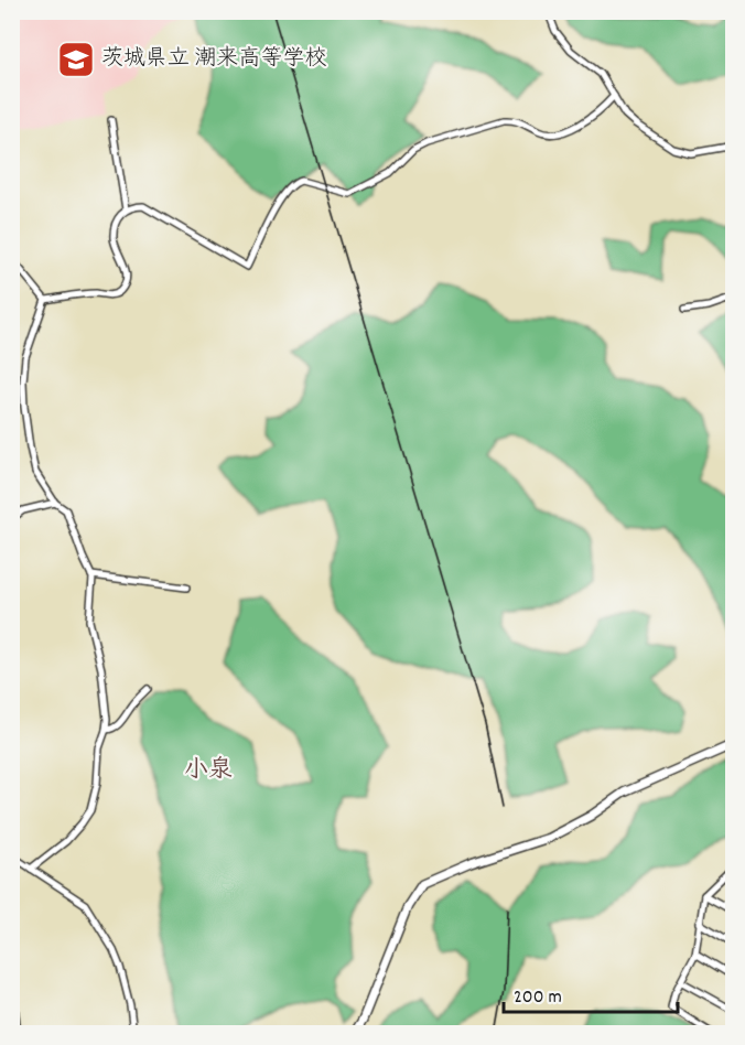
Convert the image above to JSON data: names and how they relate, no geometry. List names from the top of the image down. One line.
{"districts":["小泉"],"places":{"school or university":["茨城県立 潮来高等学校"]},"scale_bar":"200 m"}
